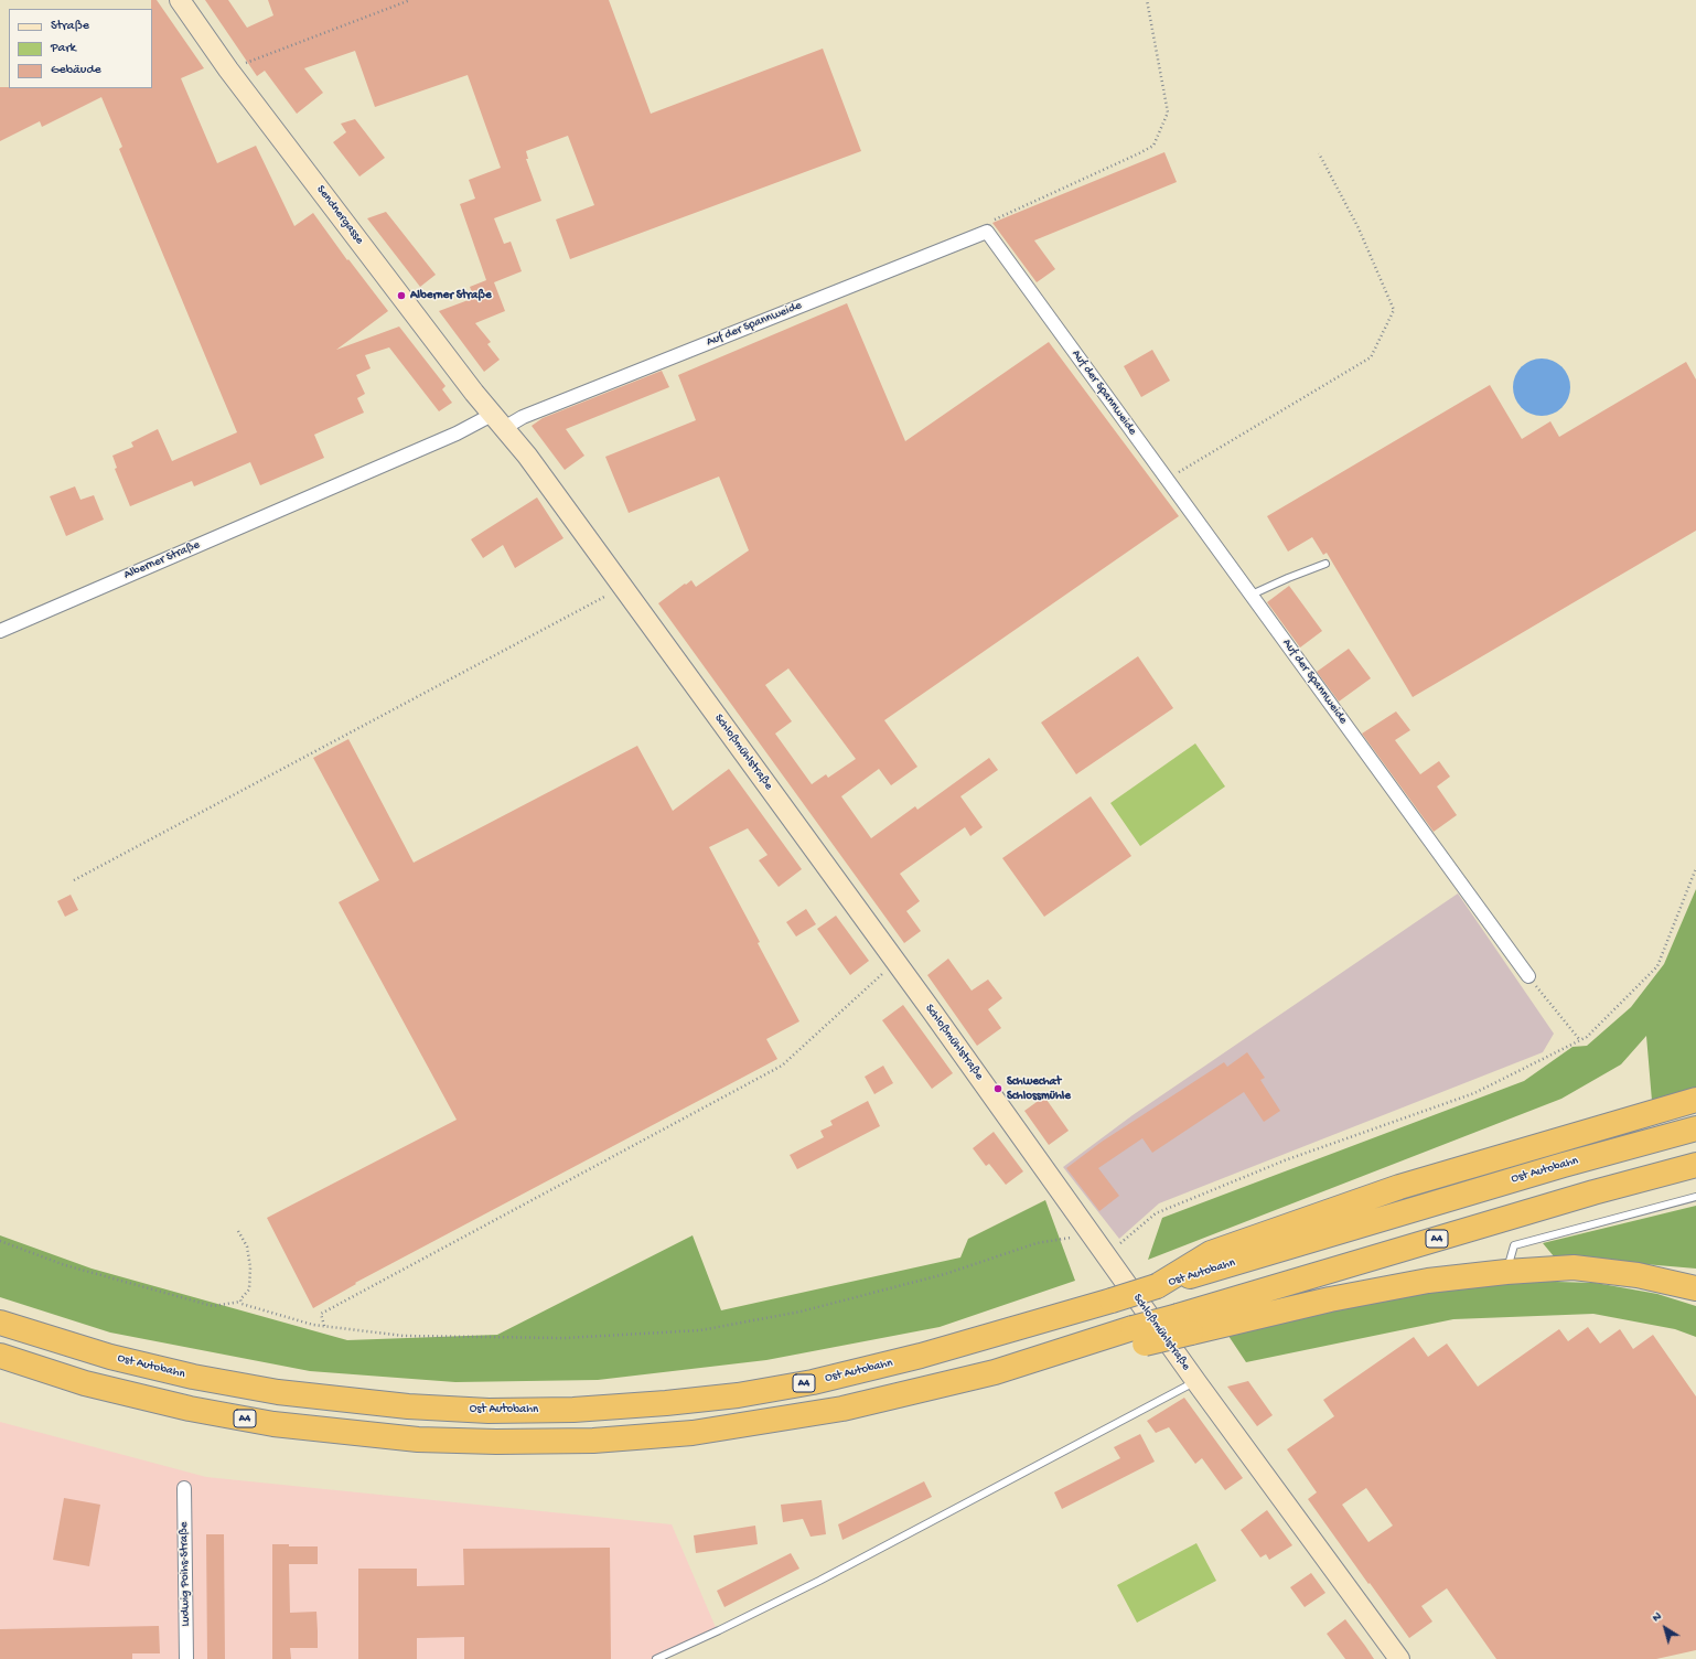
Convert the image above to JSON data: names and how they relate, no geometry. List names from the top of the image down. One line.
{"streets":{"highway":["Ost Autobahn","A4"],"street":["Sendnergasse","Auf der Spannweide","Alberner Straße","Schloßmühlstraße","Ludwig Poihs-Straße"]},"crossings":[["Sendnergasse","Auf der Spannweide"],["Sendnergasse","Alberner Straße"],["Sendnergasse","Schloßmühlstraße"],["Auf der Spannweide","Alberner Straße"],["Auf der Spannweide","Schloßmühlstraße"],["Alberner Straße","Schloßmühlstraße"]],"places":["Alberner Straße","Schwechat Schlossmühle"],"legend":["Straße","Park","Gebäude"],"north":"top left"}
